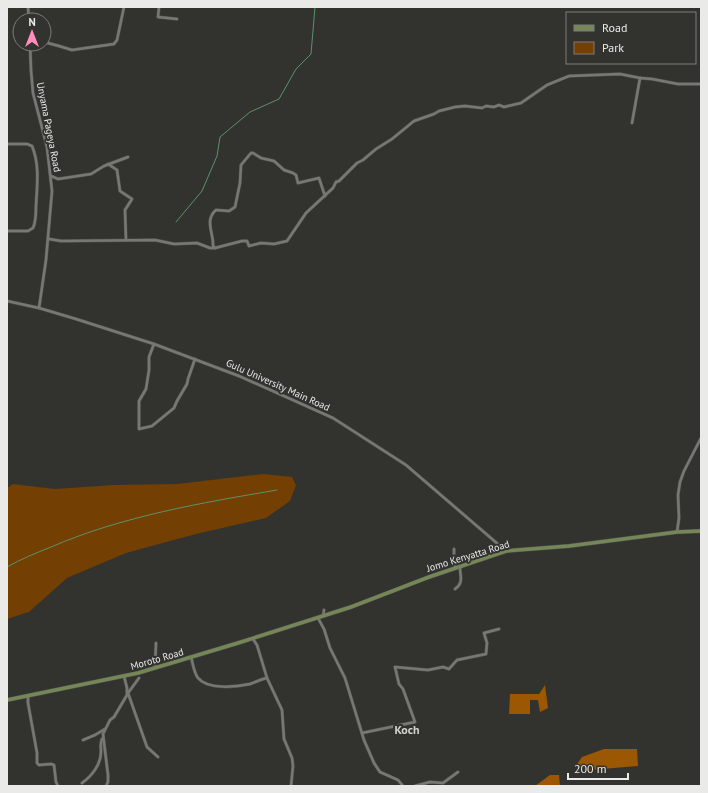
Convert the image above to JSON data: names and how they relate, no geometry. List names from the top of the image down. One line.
{"streets":{"main road":["Jomo Kenyatta Road","Moroto Road"],"street":["Unyama Pageya Road","Gulu University Main Road"]},"crossings":[["Unyama Pageya Road","Gulu University Main Road"],["Gulu University Main Road","Jomo Kenyatta Road"],["Jomo Kenyatta Road","Moroto Road"]],"districts":["Koch"],"legend":["Road","Park"],"scale_bar":"200 m","north":"top"}
